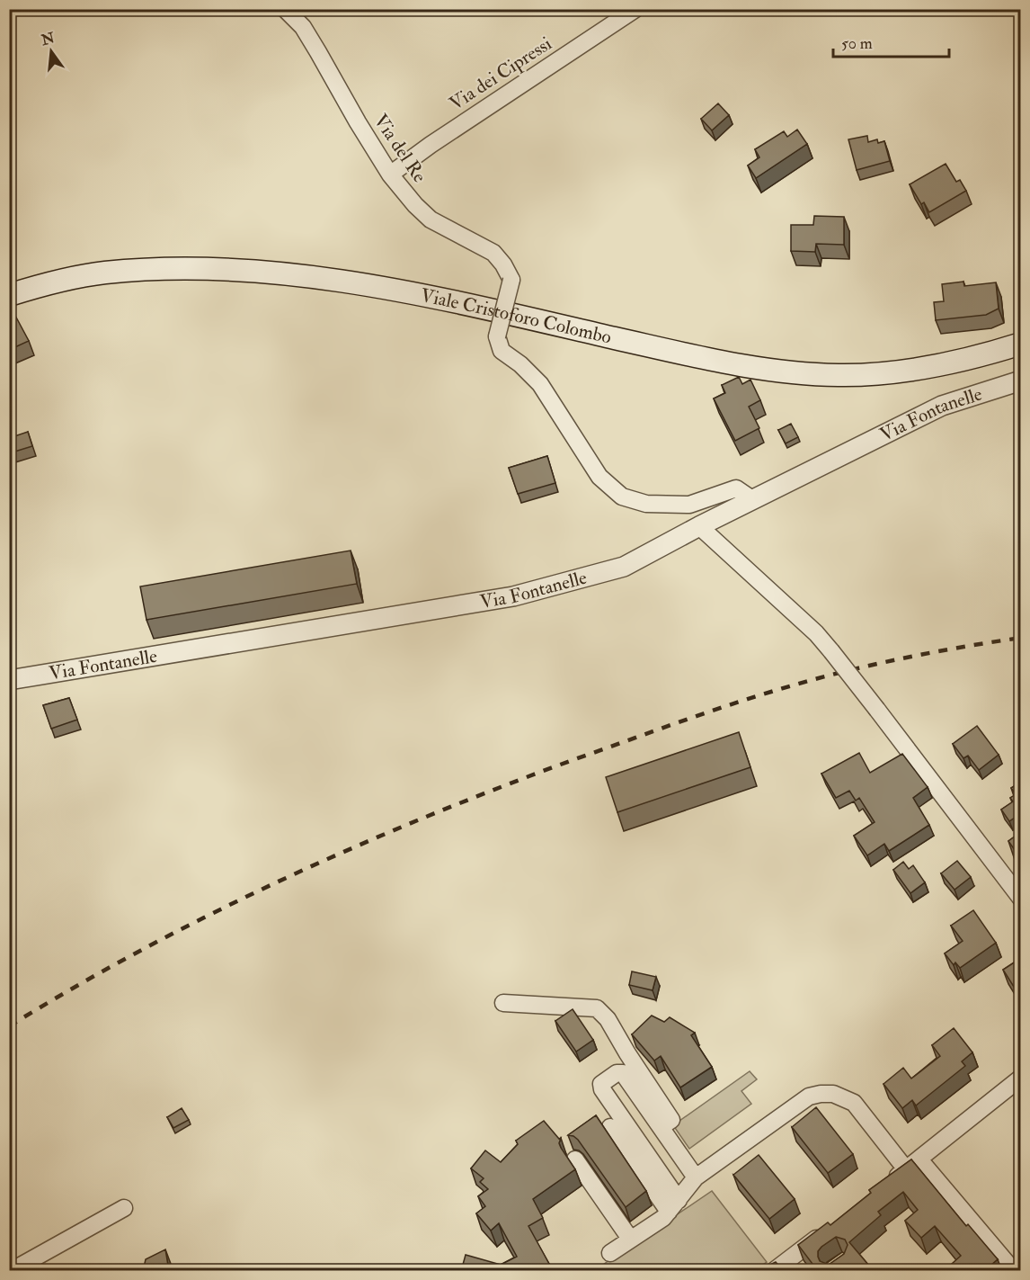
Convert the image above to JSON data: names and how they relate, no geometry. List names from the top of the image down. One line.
{"streets":{"main road":["Viale Cristoforo Colombo"],"street":["Via dei Cipressi","Via del Re","Via Fontanelle"]},"crossings":[["Via dei Cipressi","Via del Re"],["Via del Re","Via Fontanelle"]],"scale_bar":"50 m","north":"top"}
